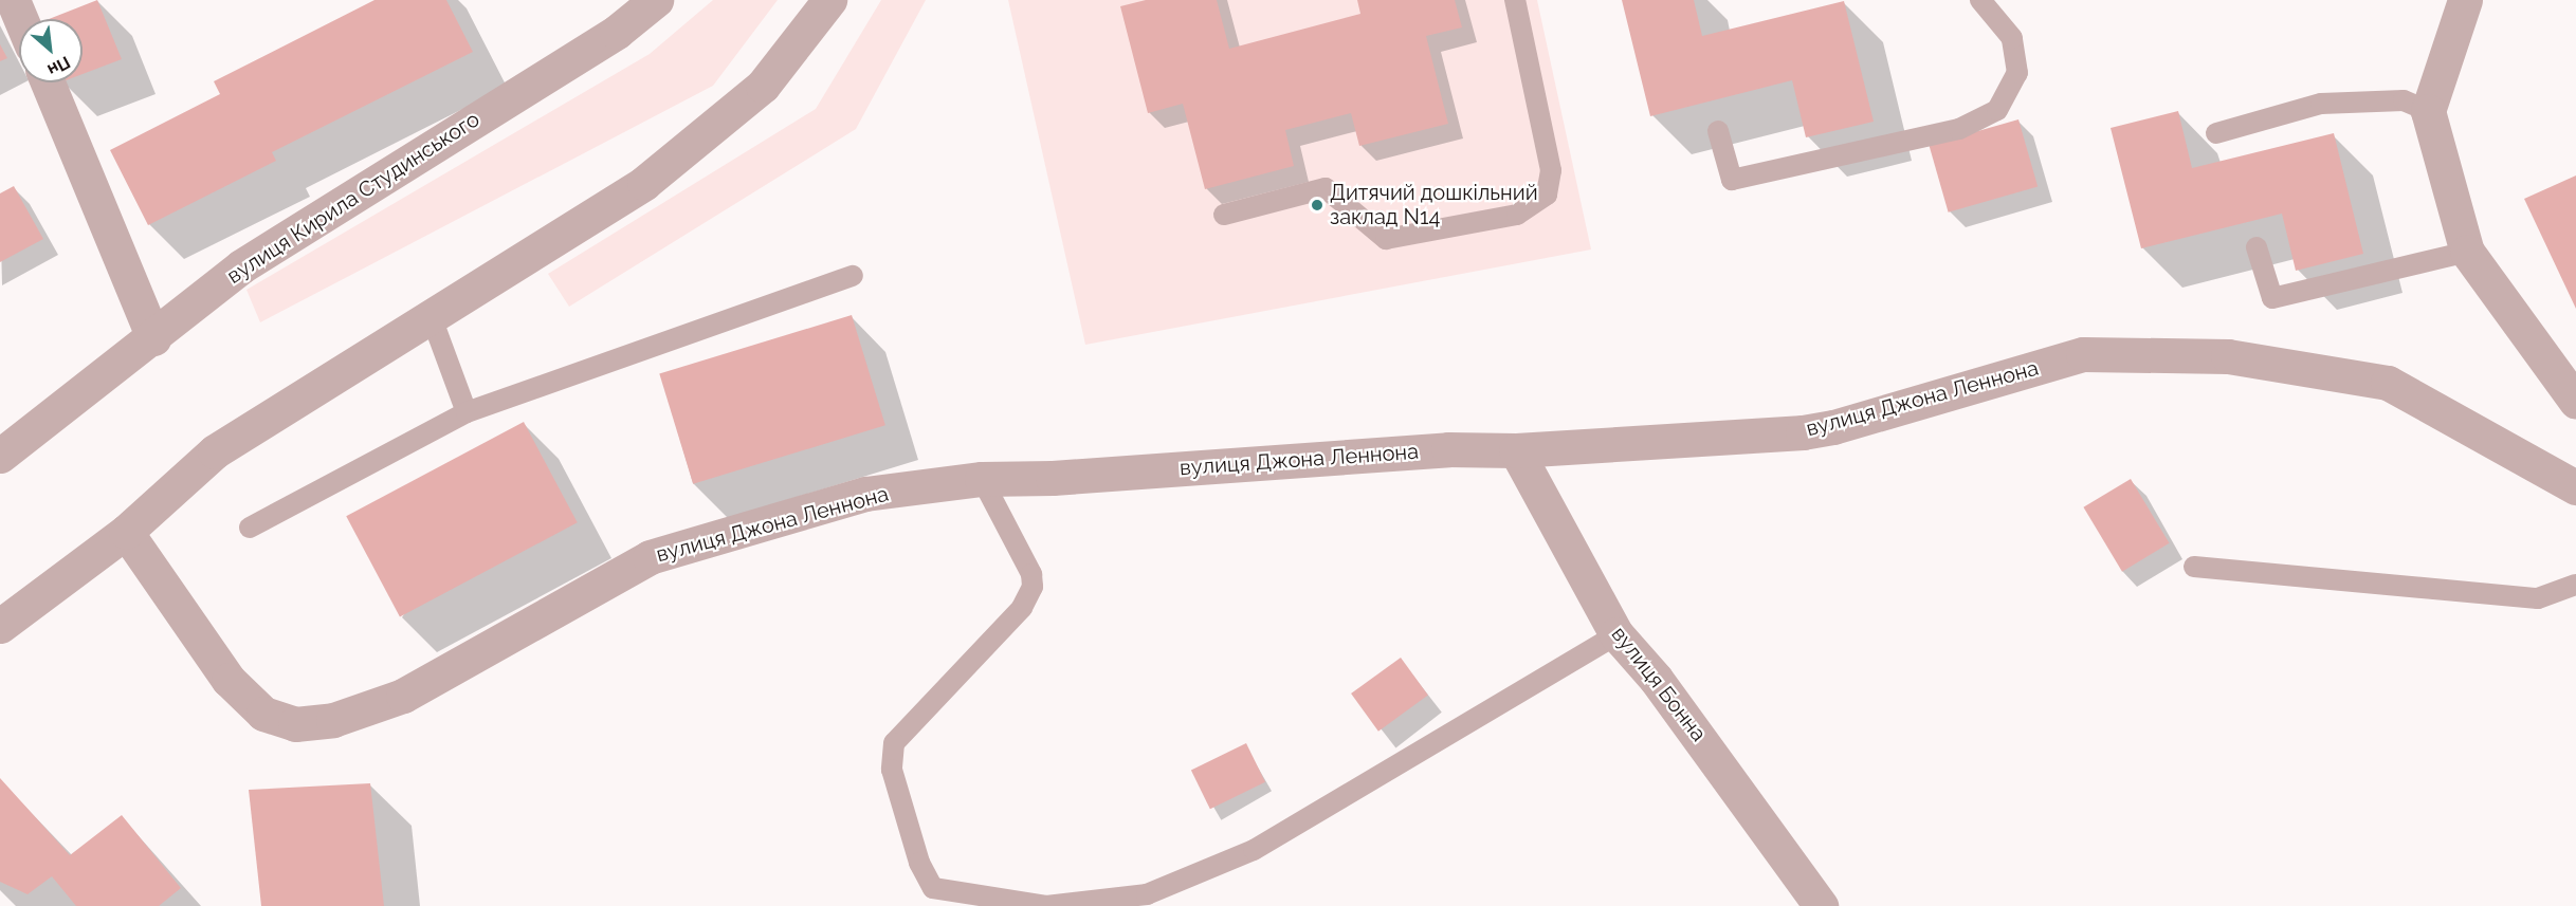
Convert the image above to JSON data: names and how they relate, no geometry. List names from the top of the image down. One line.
{"streets":{"street":["вулиця Кирила Студинського","вулиця Джона Леннона","вулиця Бонна"]},"crossings":[["вулиця Джона Леннона","вулиця Бонна"]],"places":["Дитячий дошкільний заклад N14"],"north":"bottom right"}
